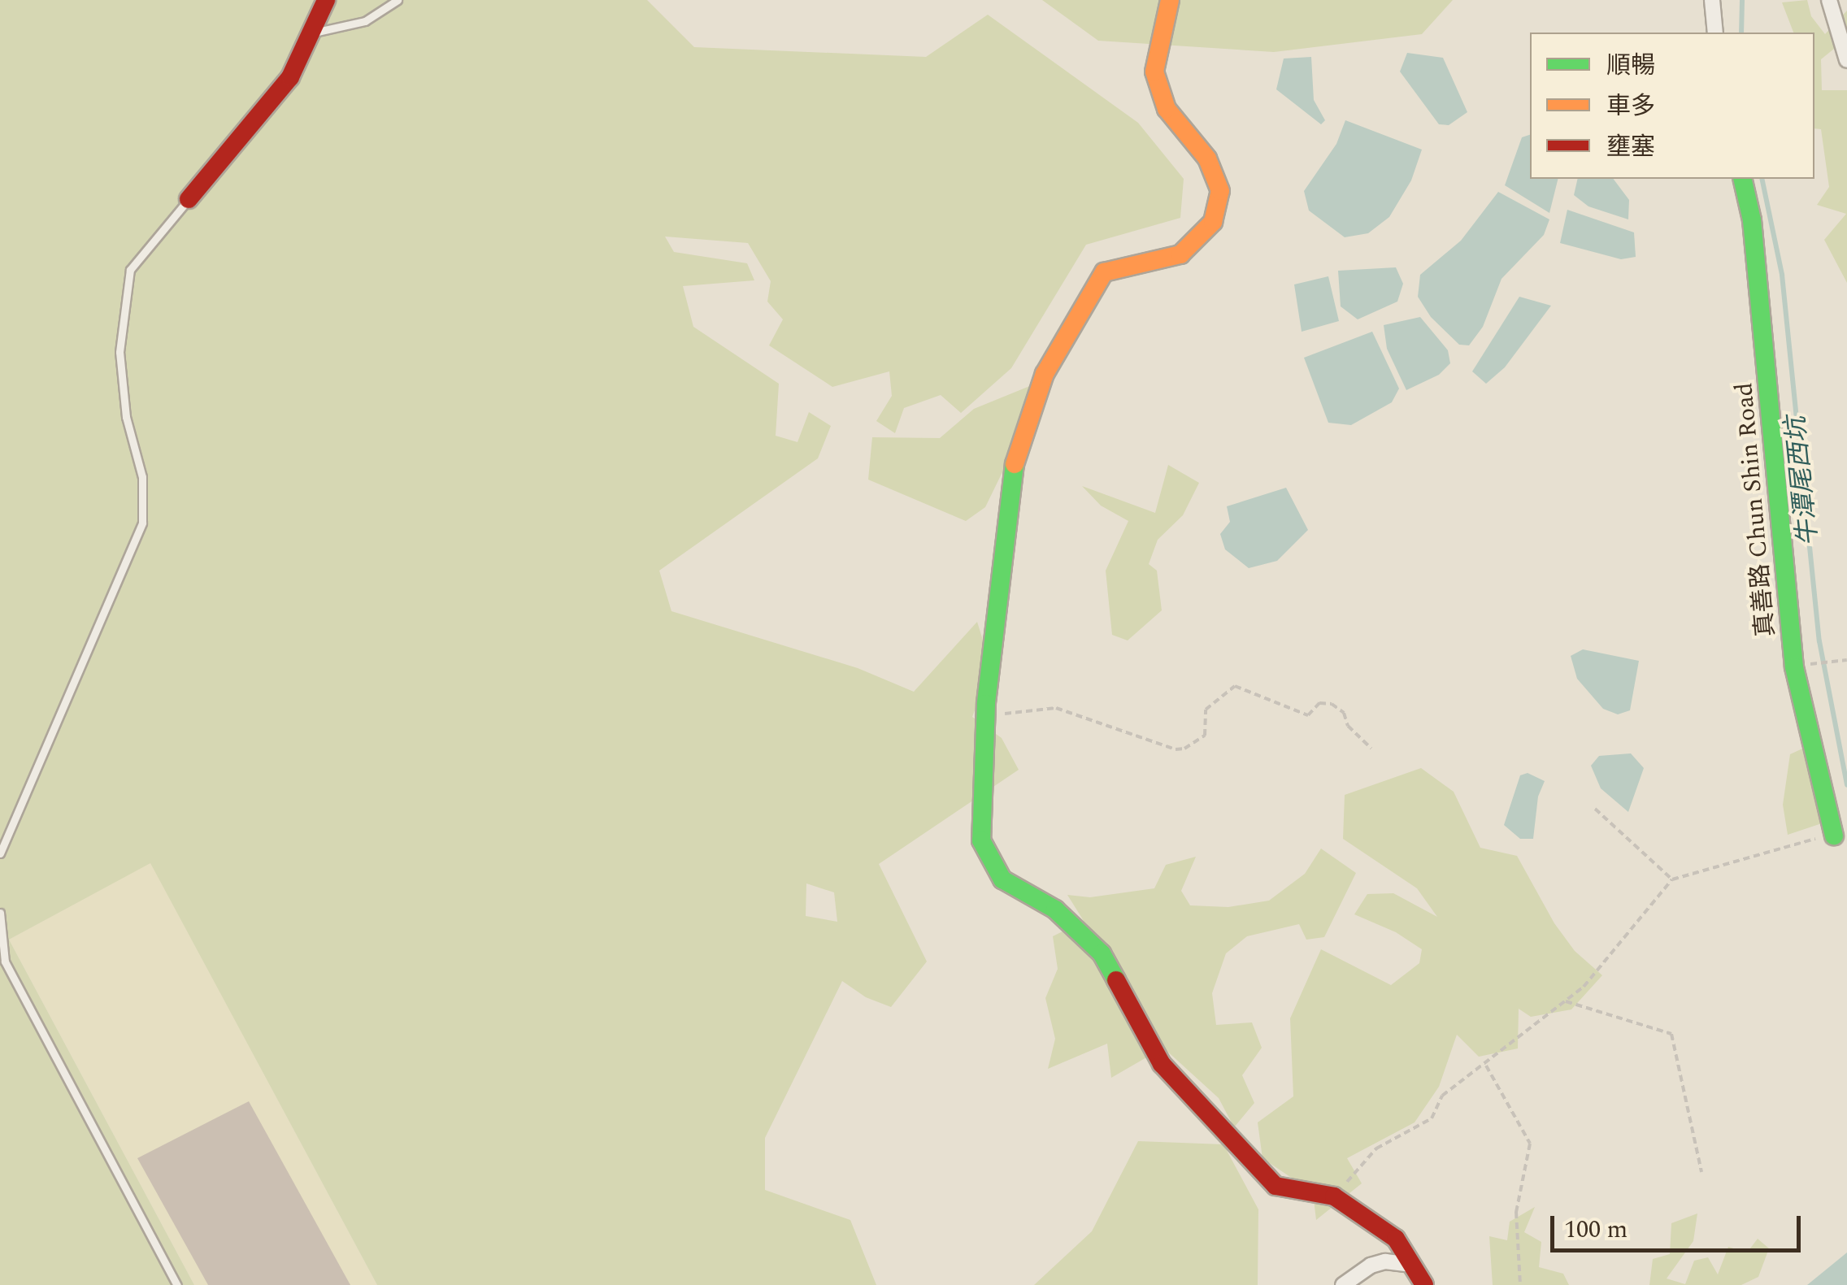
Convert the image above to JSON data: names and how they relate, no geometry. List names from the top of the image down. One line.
{"streets":{"street":["真善路 Chun Shin Road"]},"water":["牛潭尾西坑"],"legend":["順暢","車多","壅塞"],"scale_bar":"100 m"}
